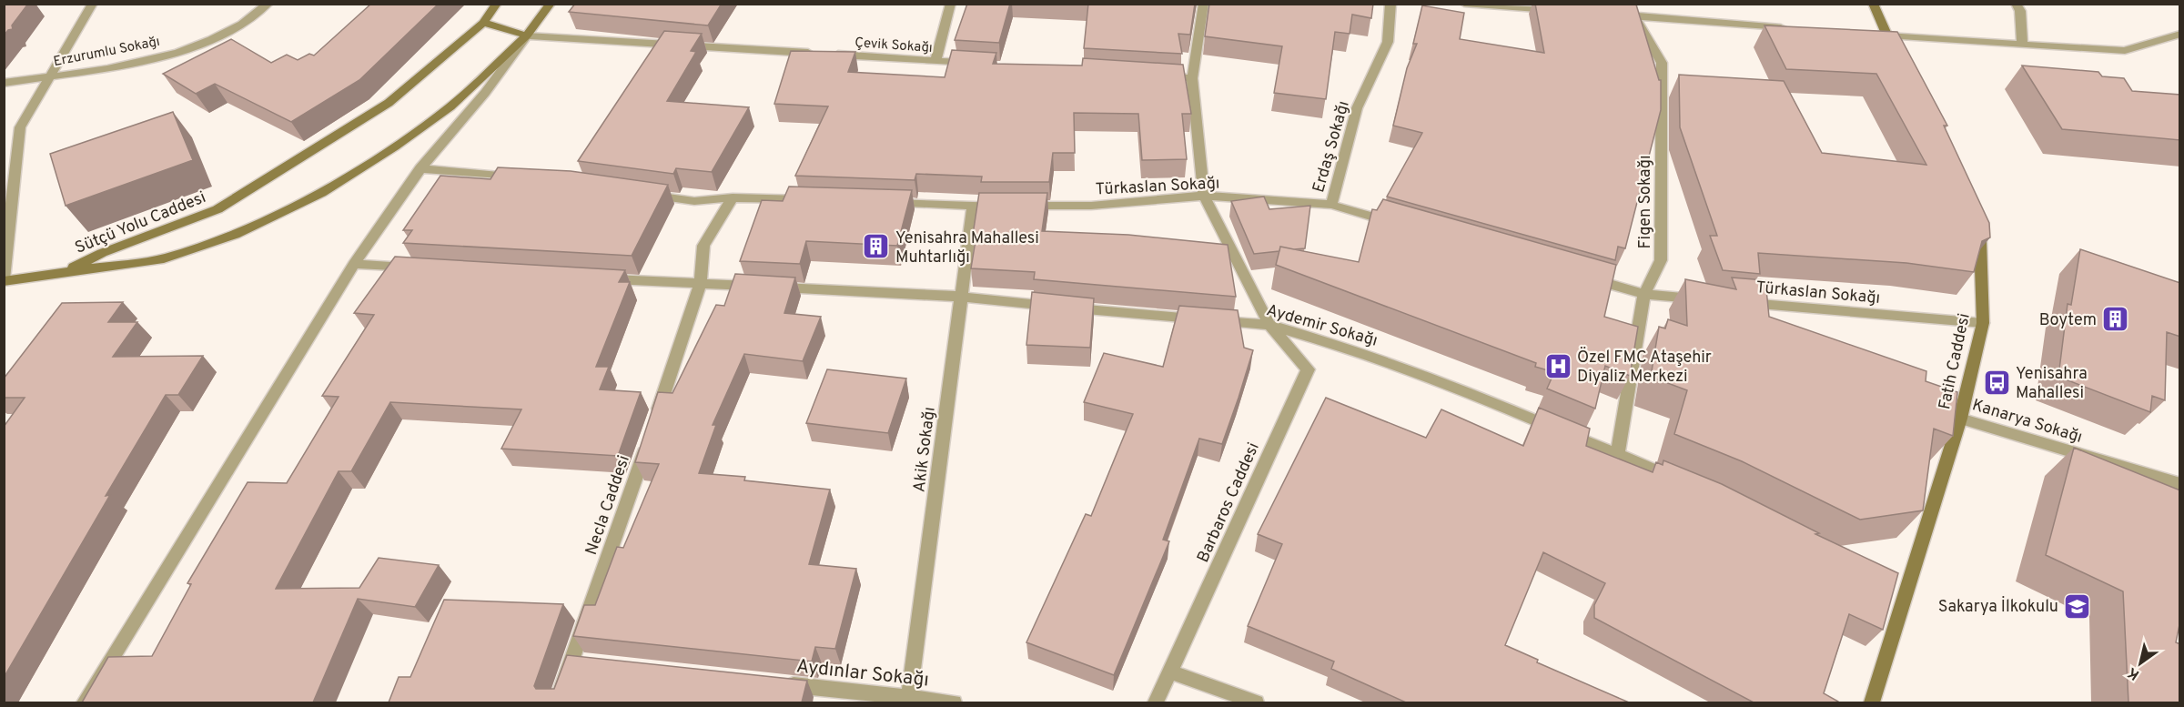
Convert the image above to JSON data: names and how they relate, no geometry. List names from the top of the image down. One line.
{"streets":{"street":["Çevik Sokağı","Erzurumlu Sokağı","Erdaş Sokağı","Türkaslan Sokağı","Figen Sokağı","Sütçü Yolu Caddesi","Aydemir Sokağı","Fatih Caddesi","Kanarya Sokağı","Akik Sokağı","Barbaros Caddesi","Necla Caddesi","Aydınlar Sokağı"]},"crossings":[["Çevik Sokağı","Sütçü Yolu Caddesi"],["Erdaş Sokağı","Türkaslan Sokağı"],["Türkaslan Sokağı","Fatih Caddesi"],["Türkaslan Sokağı","Akik Sokağı"],["Figen Sokağı","Aydemir Sokağı"],["Aydemir Sokağı","Akik Sokağı"],["Aydemir Sokağı","Barbaros Caddesi"],["Aydemir Sokağı","Necla Caddesi"],["Fatih Caddesi","Kanarya Sokağı"],["Akik Sokağı","Aydınlar Sokağı"]],"places":{"building":["Yenisahra Mahallesi Muhtarlığı","Boytem"],"hospital":["Özel FMC Ataşehir Diyaliz Merkezi"],"bus stop":["Yenisahra Mahallesi"],"school or university":["Sakarya İlkokulu"]},"north":"bottom left"}
